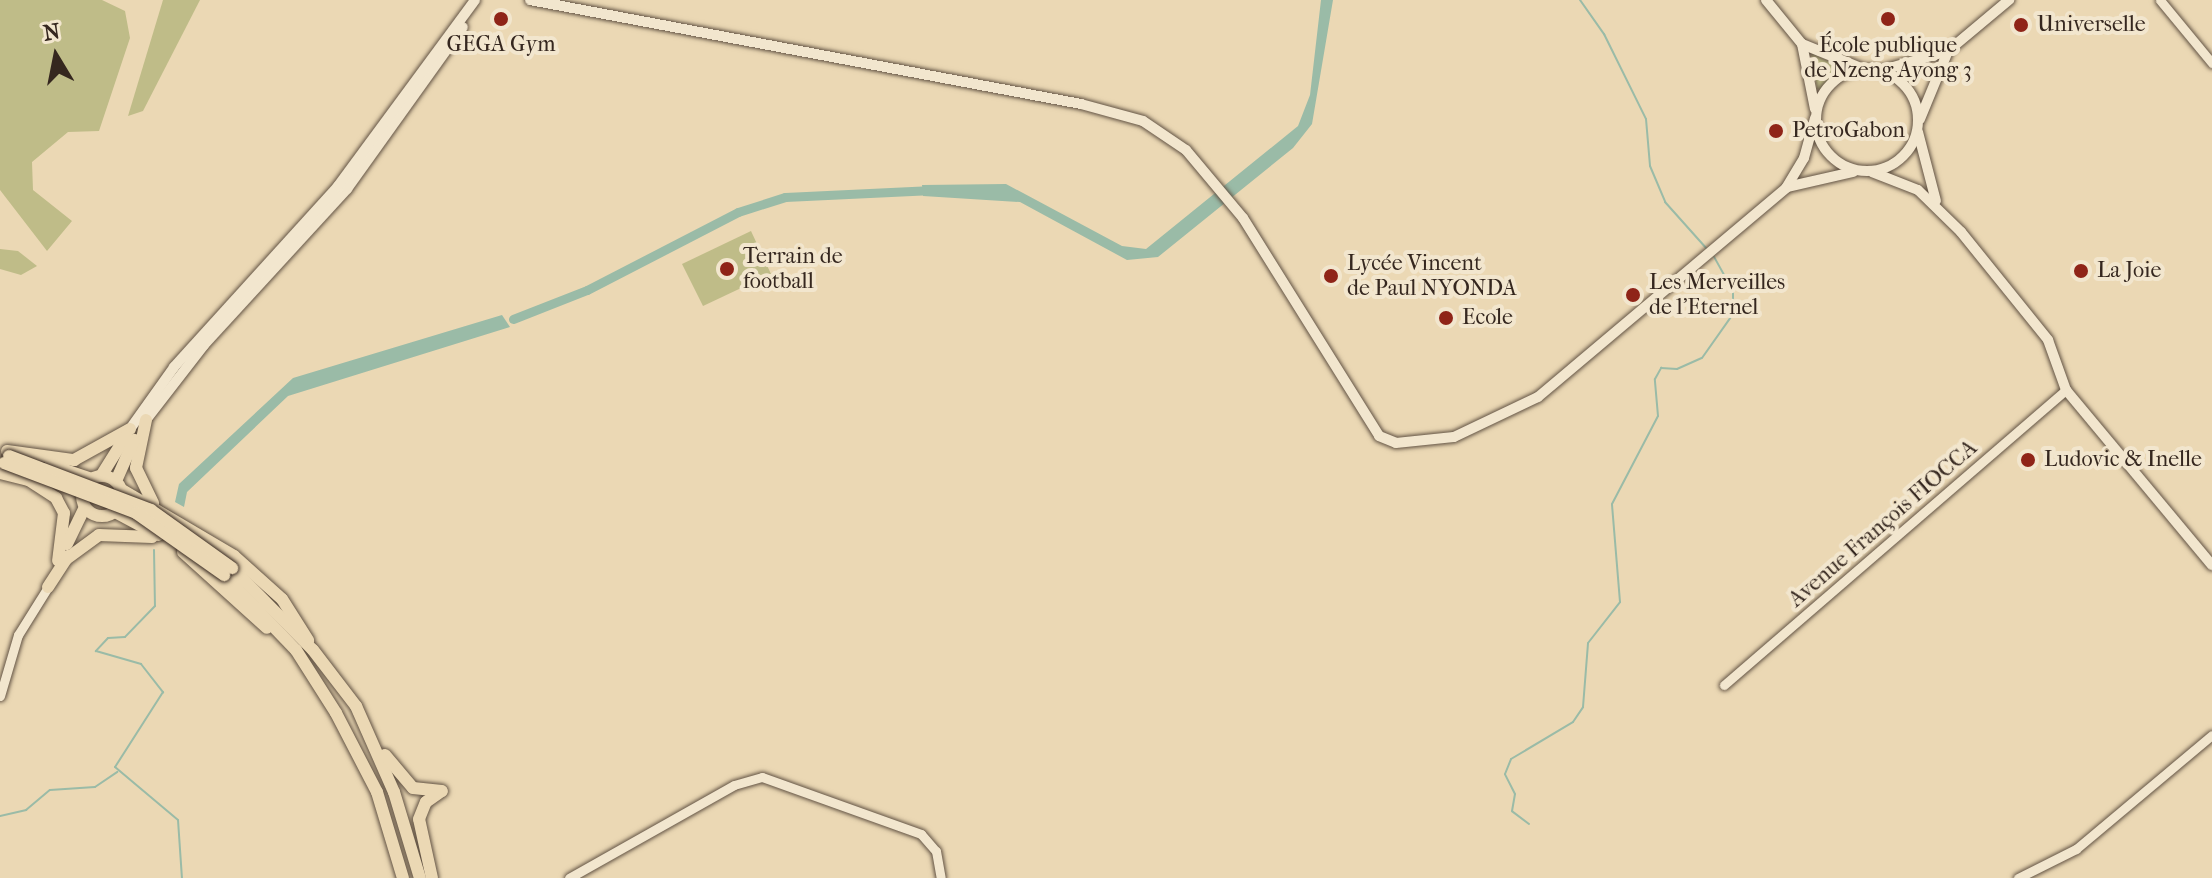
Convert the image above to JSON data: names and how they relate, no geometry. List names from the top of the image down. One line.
{"streets":{"street":["Avenue François FIOCCA"]},"places":["GEGA Gym","École publique de Nzeng Ayong 3","Universelle","PetroGabon","Terrain de football","La Joie","Lycée Vincent de Paul NYONDA","Les Merveilles de l'Eternel","Ecole","Ludovic & Inelle"],"north":"top"}
